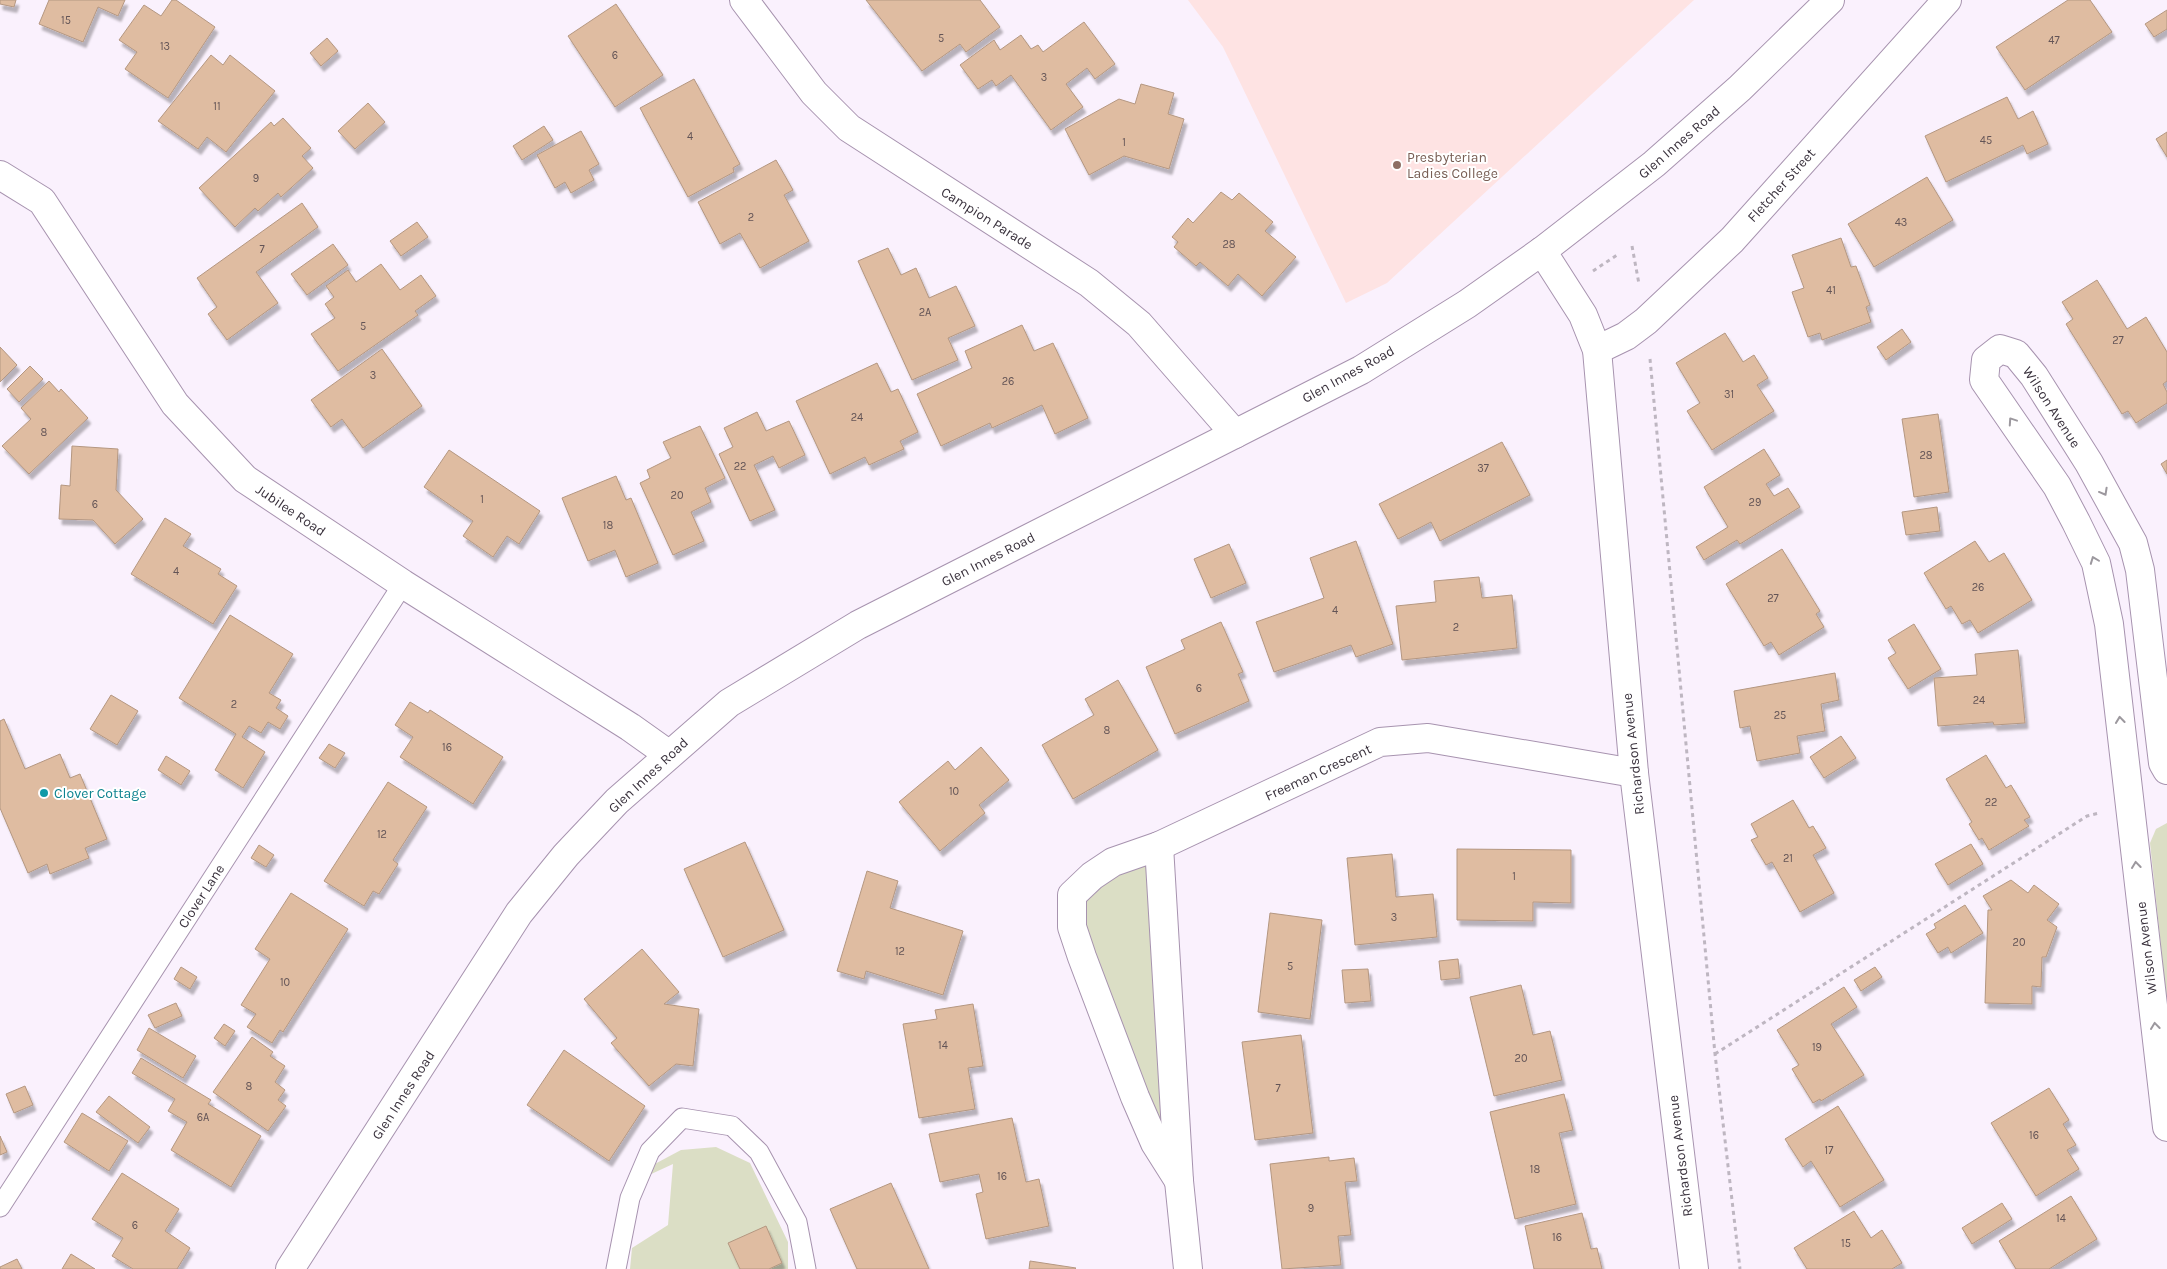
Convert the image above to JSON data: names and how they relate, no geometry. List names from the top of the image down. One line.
{"streets":{"street":["Glen Innes Road","Fletcher Street","Campion Parade","Wilson Avenue","Jubilee Road","Richardson Avenue","Freeman Crescent"],"lane":["Clover Lane"]},"crossings":[["Glen Innes Road","Campion Parade"],["Glen Innes Road","Jubilee Road"],["Glen Innes Road","Richardson Avenue"],["Fletcher Street","Richardson Avenue"],["Jubilee Road","Clover Lane"],["Richardson Avenue","Freeman Crescent"]],"places":["Presbyterian Ladies College","Clover Cottage"],"house_numbers":["15","5","47","13","6","3","11","4","45","1","9","2","43","28","7","41","2A","5","27","3","26","31","24","8","28","22","37","20","1","29","6","18","4","26","27","4","2","6","24","2","25","8","16","10","22","12","21","1","3","20","12","5","10","14","19","20","8","7","6A","16","17","18","16","9","14","6","16","15"]}
